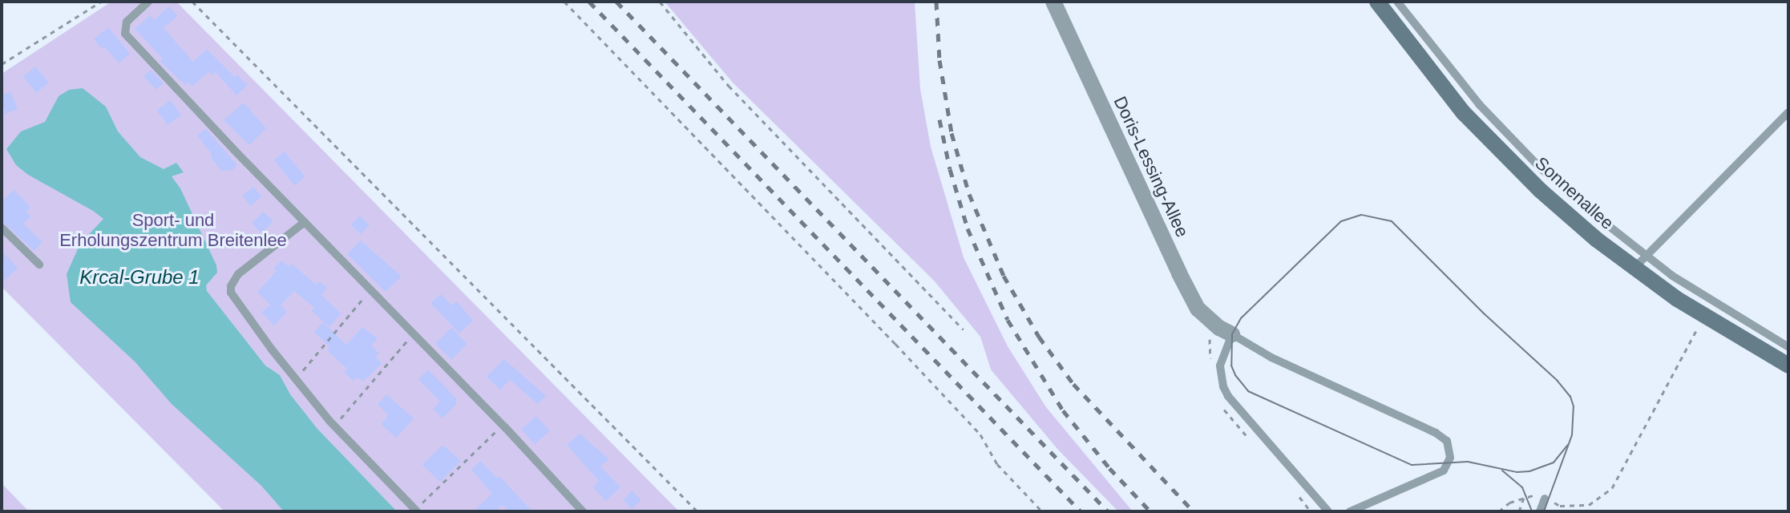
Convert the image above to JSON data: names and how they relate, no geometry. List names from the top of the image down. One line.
{"streets":{"street":["Doris-Lessing-Allee","Sonnenallee"]},"water":["Krcal-Grube 1"],"parks":["Sport- und Erholungszentrum Breitenlee"]}
